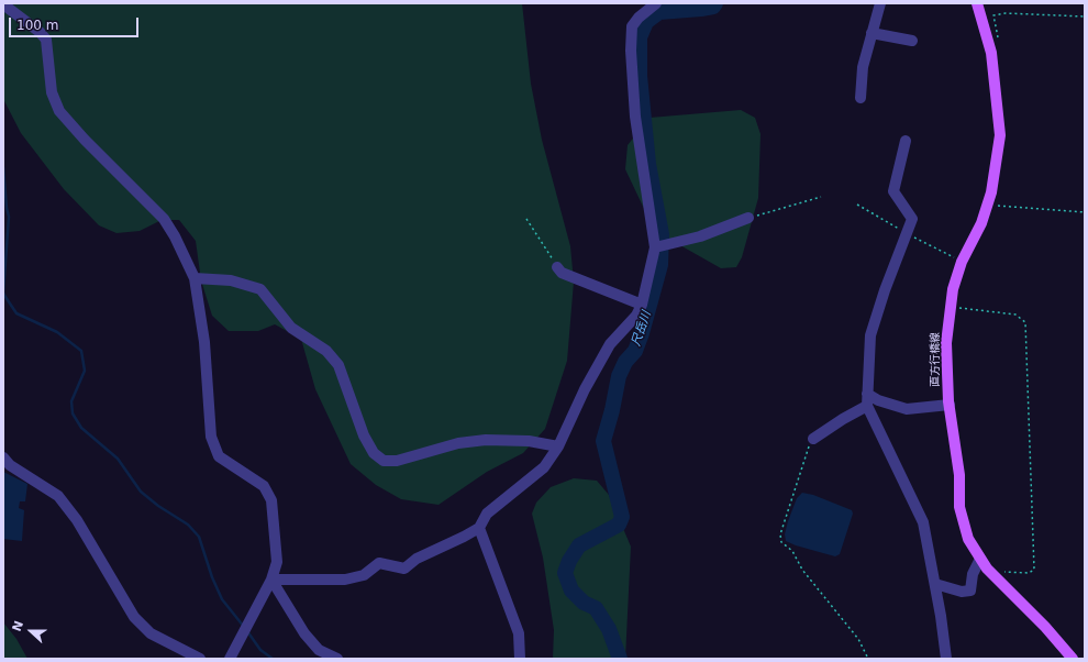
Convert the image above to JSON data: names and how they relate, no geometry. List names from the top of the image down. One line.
{"streets":{"main road":["直方行橋線"]},"water":["尺岳川"],"scale_bar":"100 m","north":"left"}
